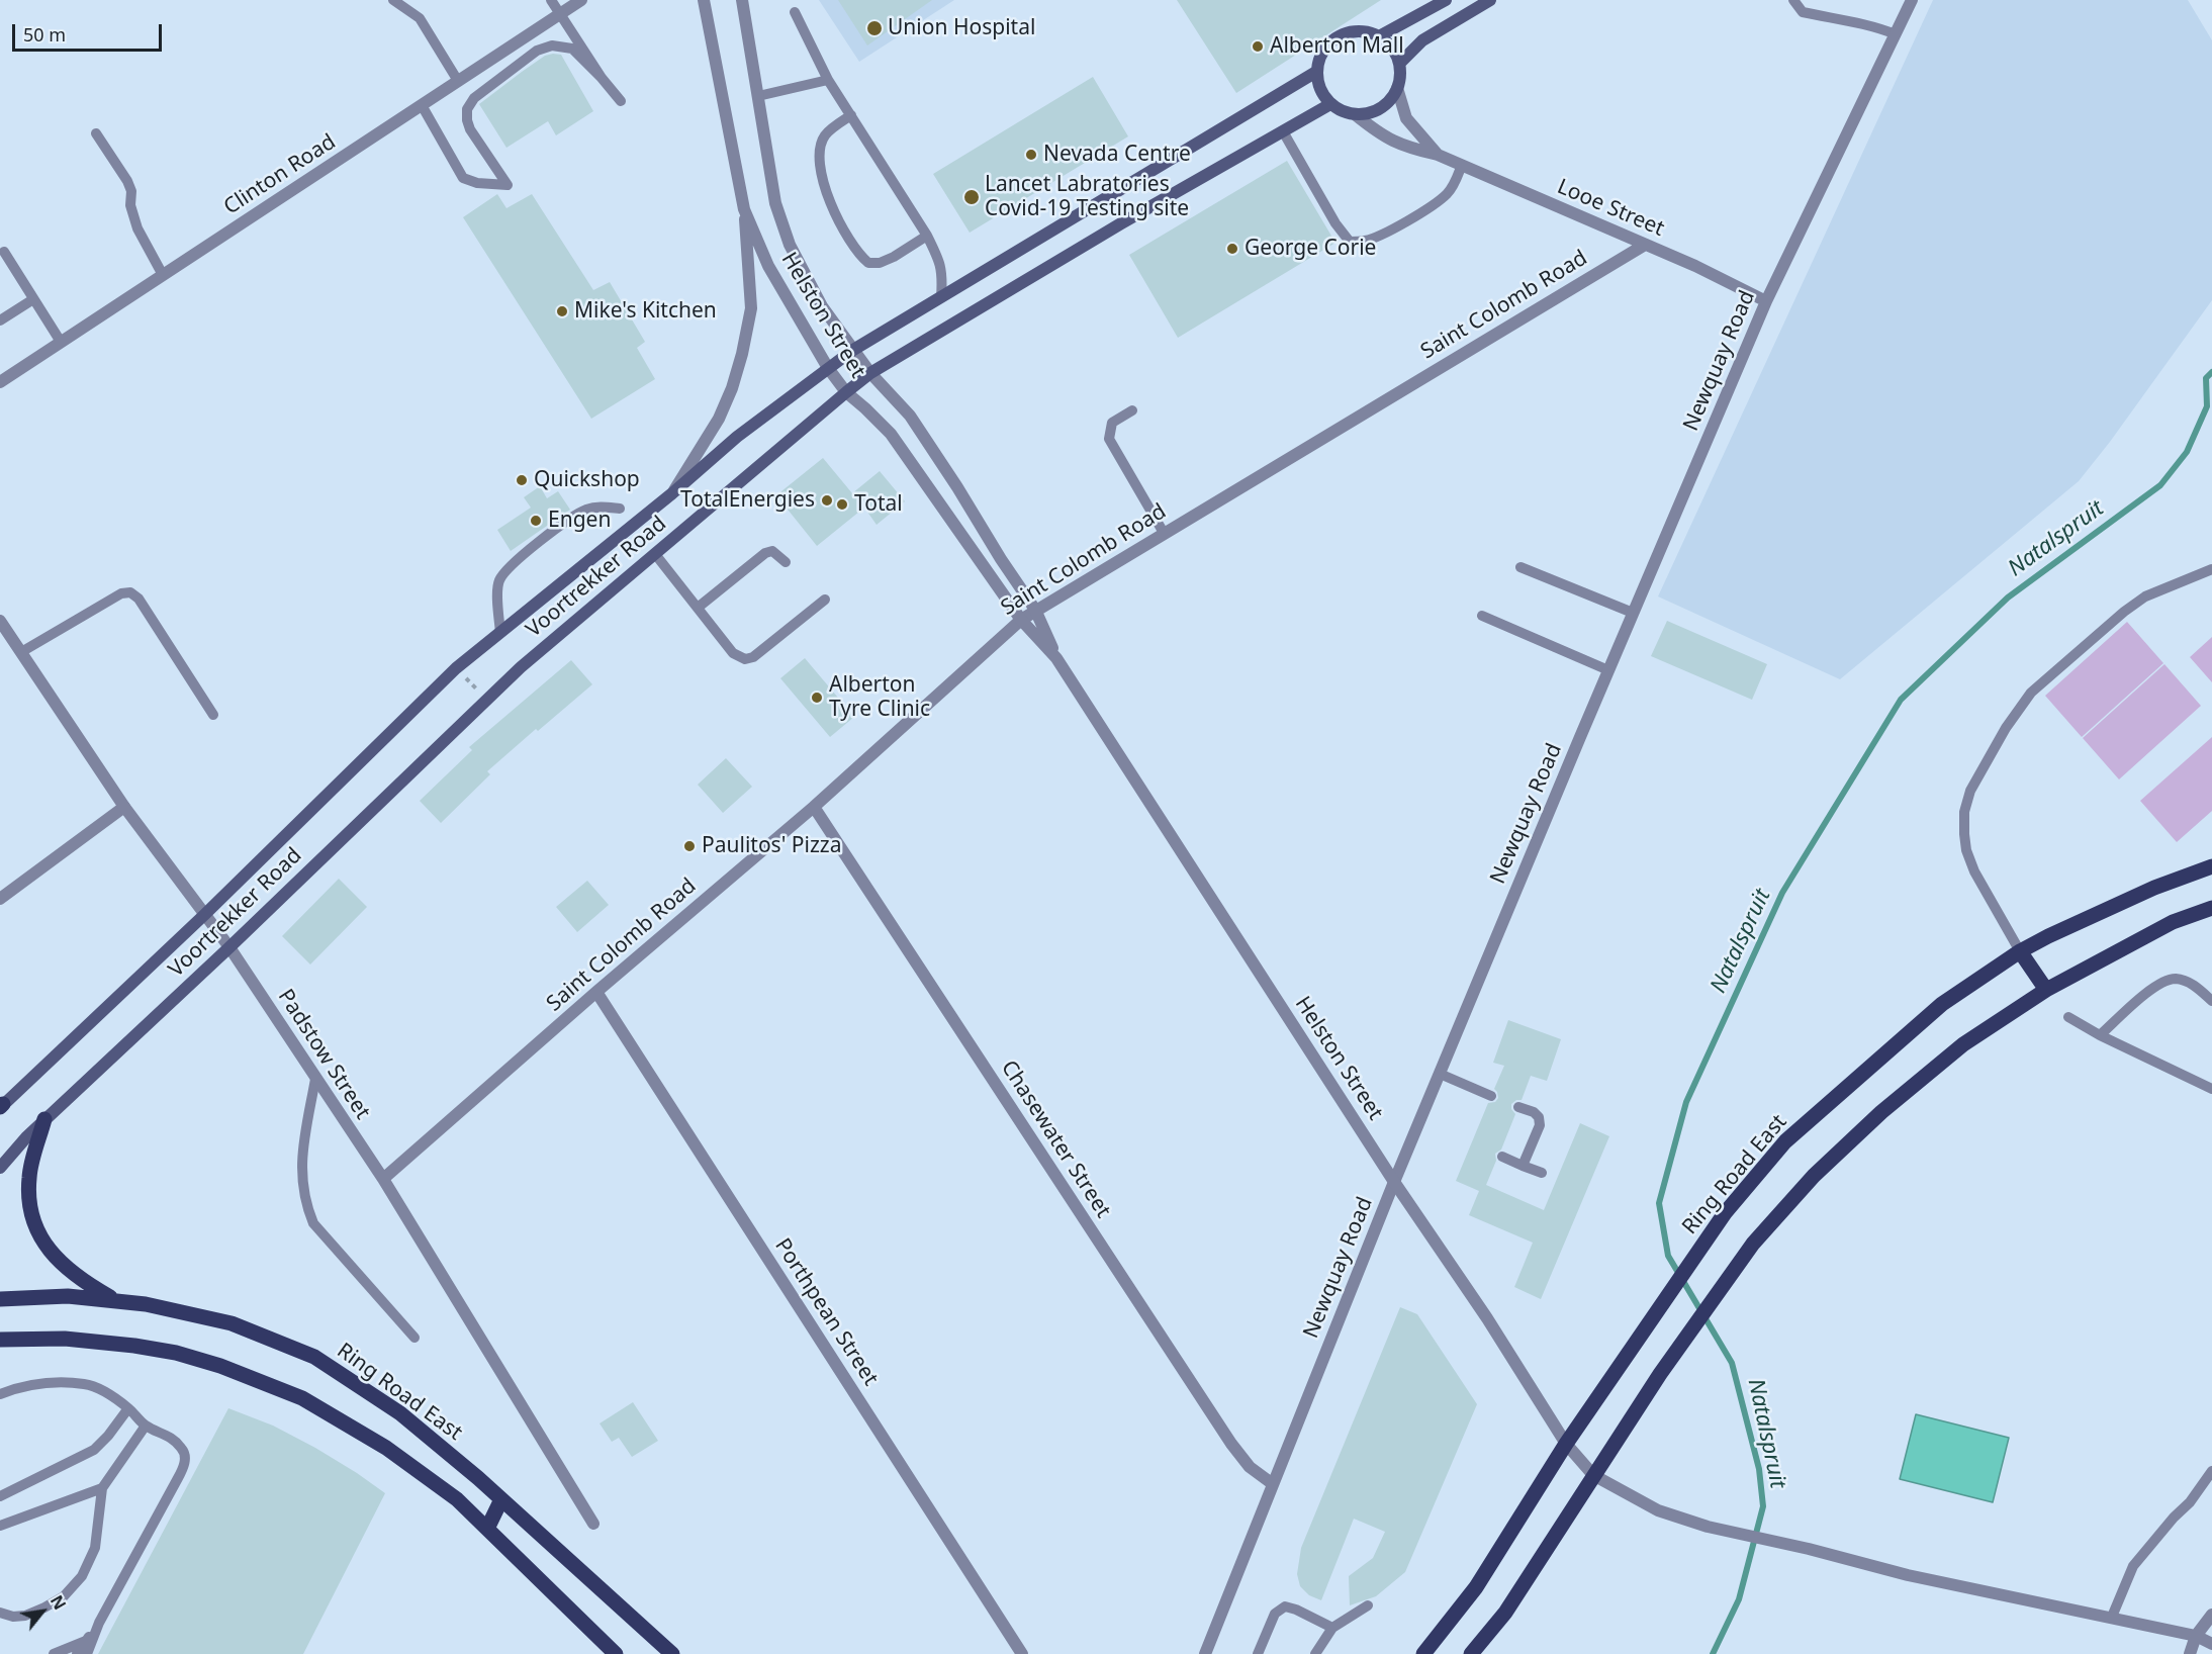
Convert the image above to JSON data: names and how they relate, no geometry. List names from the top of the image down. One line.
{"streets":{"main road":["Voortrekker Road","Ring Road East"],"street":["Clinton Road","Looe Street","Saint Colomb Road","Helston Street","Newquay Road","Padstow Street","Chasewater Street","Porthpean Street"]},"crossings":[["Looe Street","Saint Colomb Road"],["Looe Street","Newquay Road"],["Looe Street","Voortrekker Road"],["Saint Colomb Road","Helston Street"],["Saint Colomb Road","Padstow Street"],["Saint Colomb Road","Chasewater Street"],["Saint Colomb Road","Porthpean Street"],["Helston Street","Newquay Road"],["Helston Street","Voortrekker Road"],["Helston Street","Ring Road East"],["Newquay Road","Chasewater Street"],["Voortrekker Road","Padstow Street"]],"water":["Natalspruit"],"places":["Union Hospital","Alberton Mall","Nevada Centre","Lancet Labratories Covid-19 Testing site","George Corie","Mike's Kitchen","Quickshop","TotalEnergies","Total","Engen","Alberton Tyre Clinic","Paulitos' Pizza"],"scale_bar":"50 m","north":"top right"}
